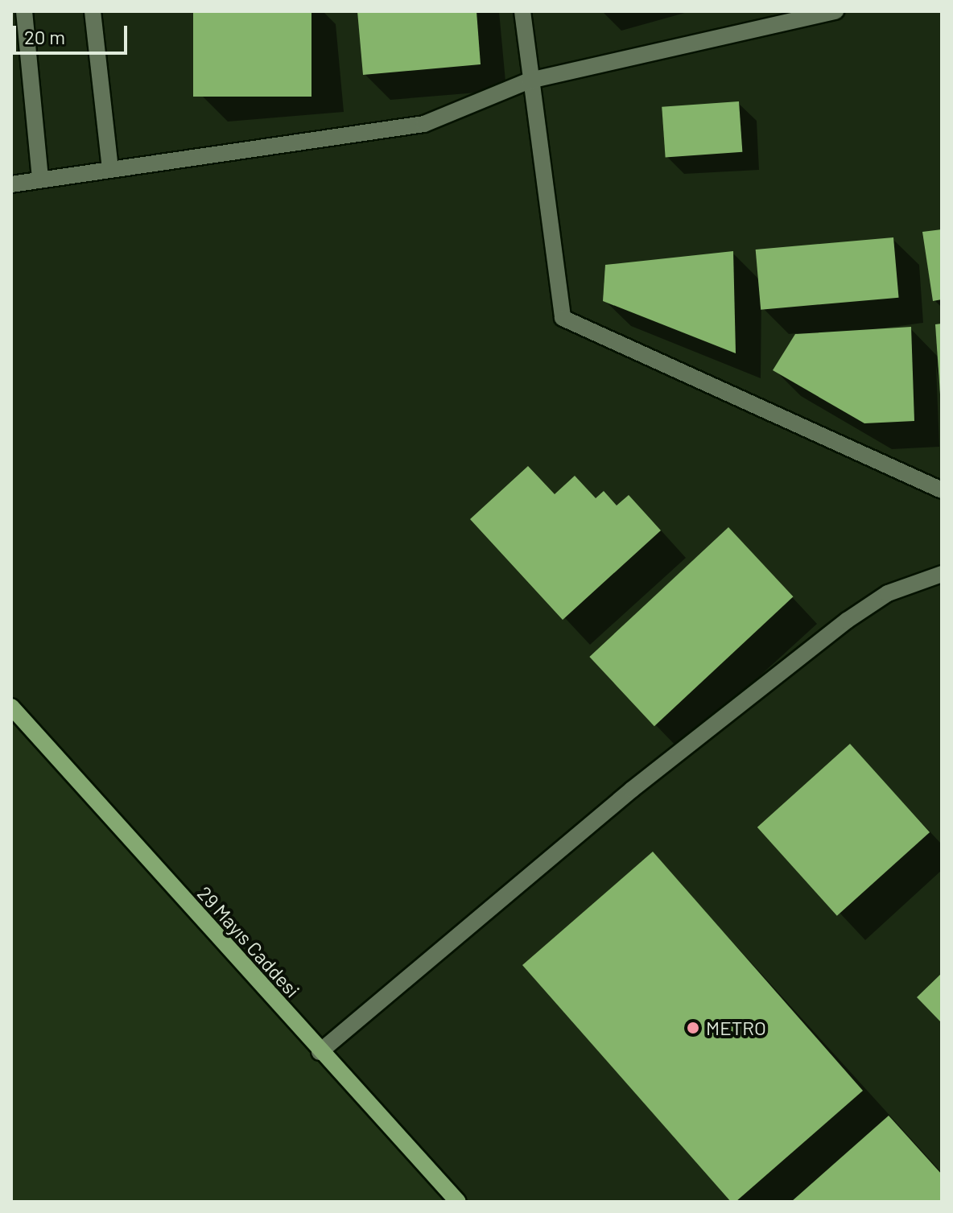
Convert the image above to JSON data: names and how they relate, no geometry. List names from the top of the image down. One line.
{"streets":{"main road":["29 Mayıs Caddesi"]},"places":["METRO"],"scale_bar":"20 m"}
